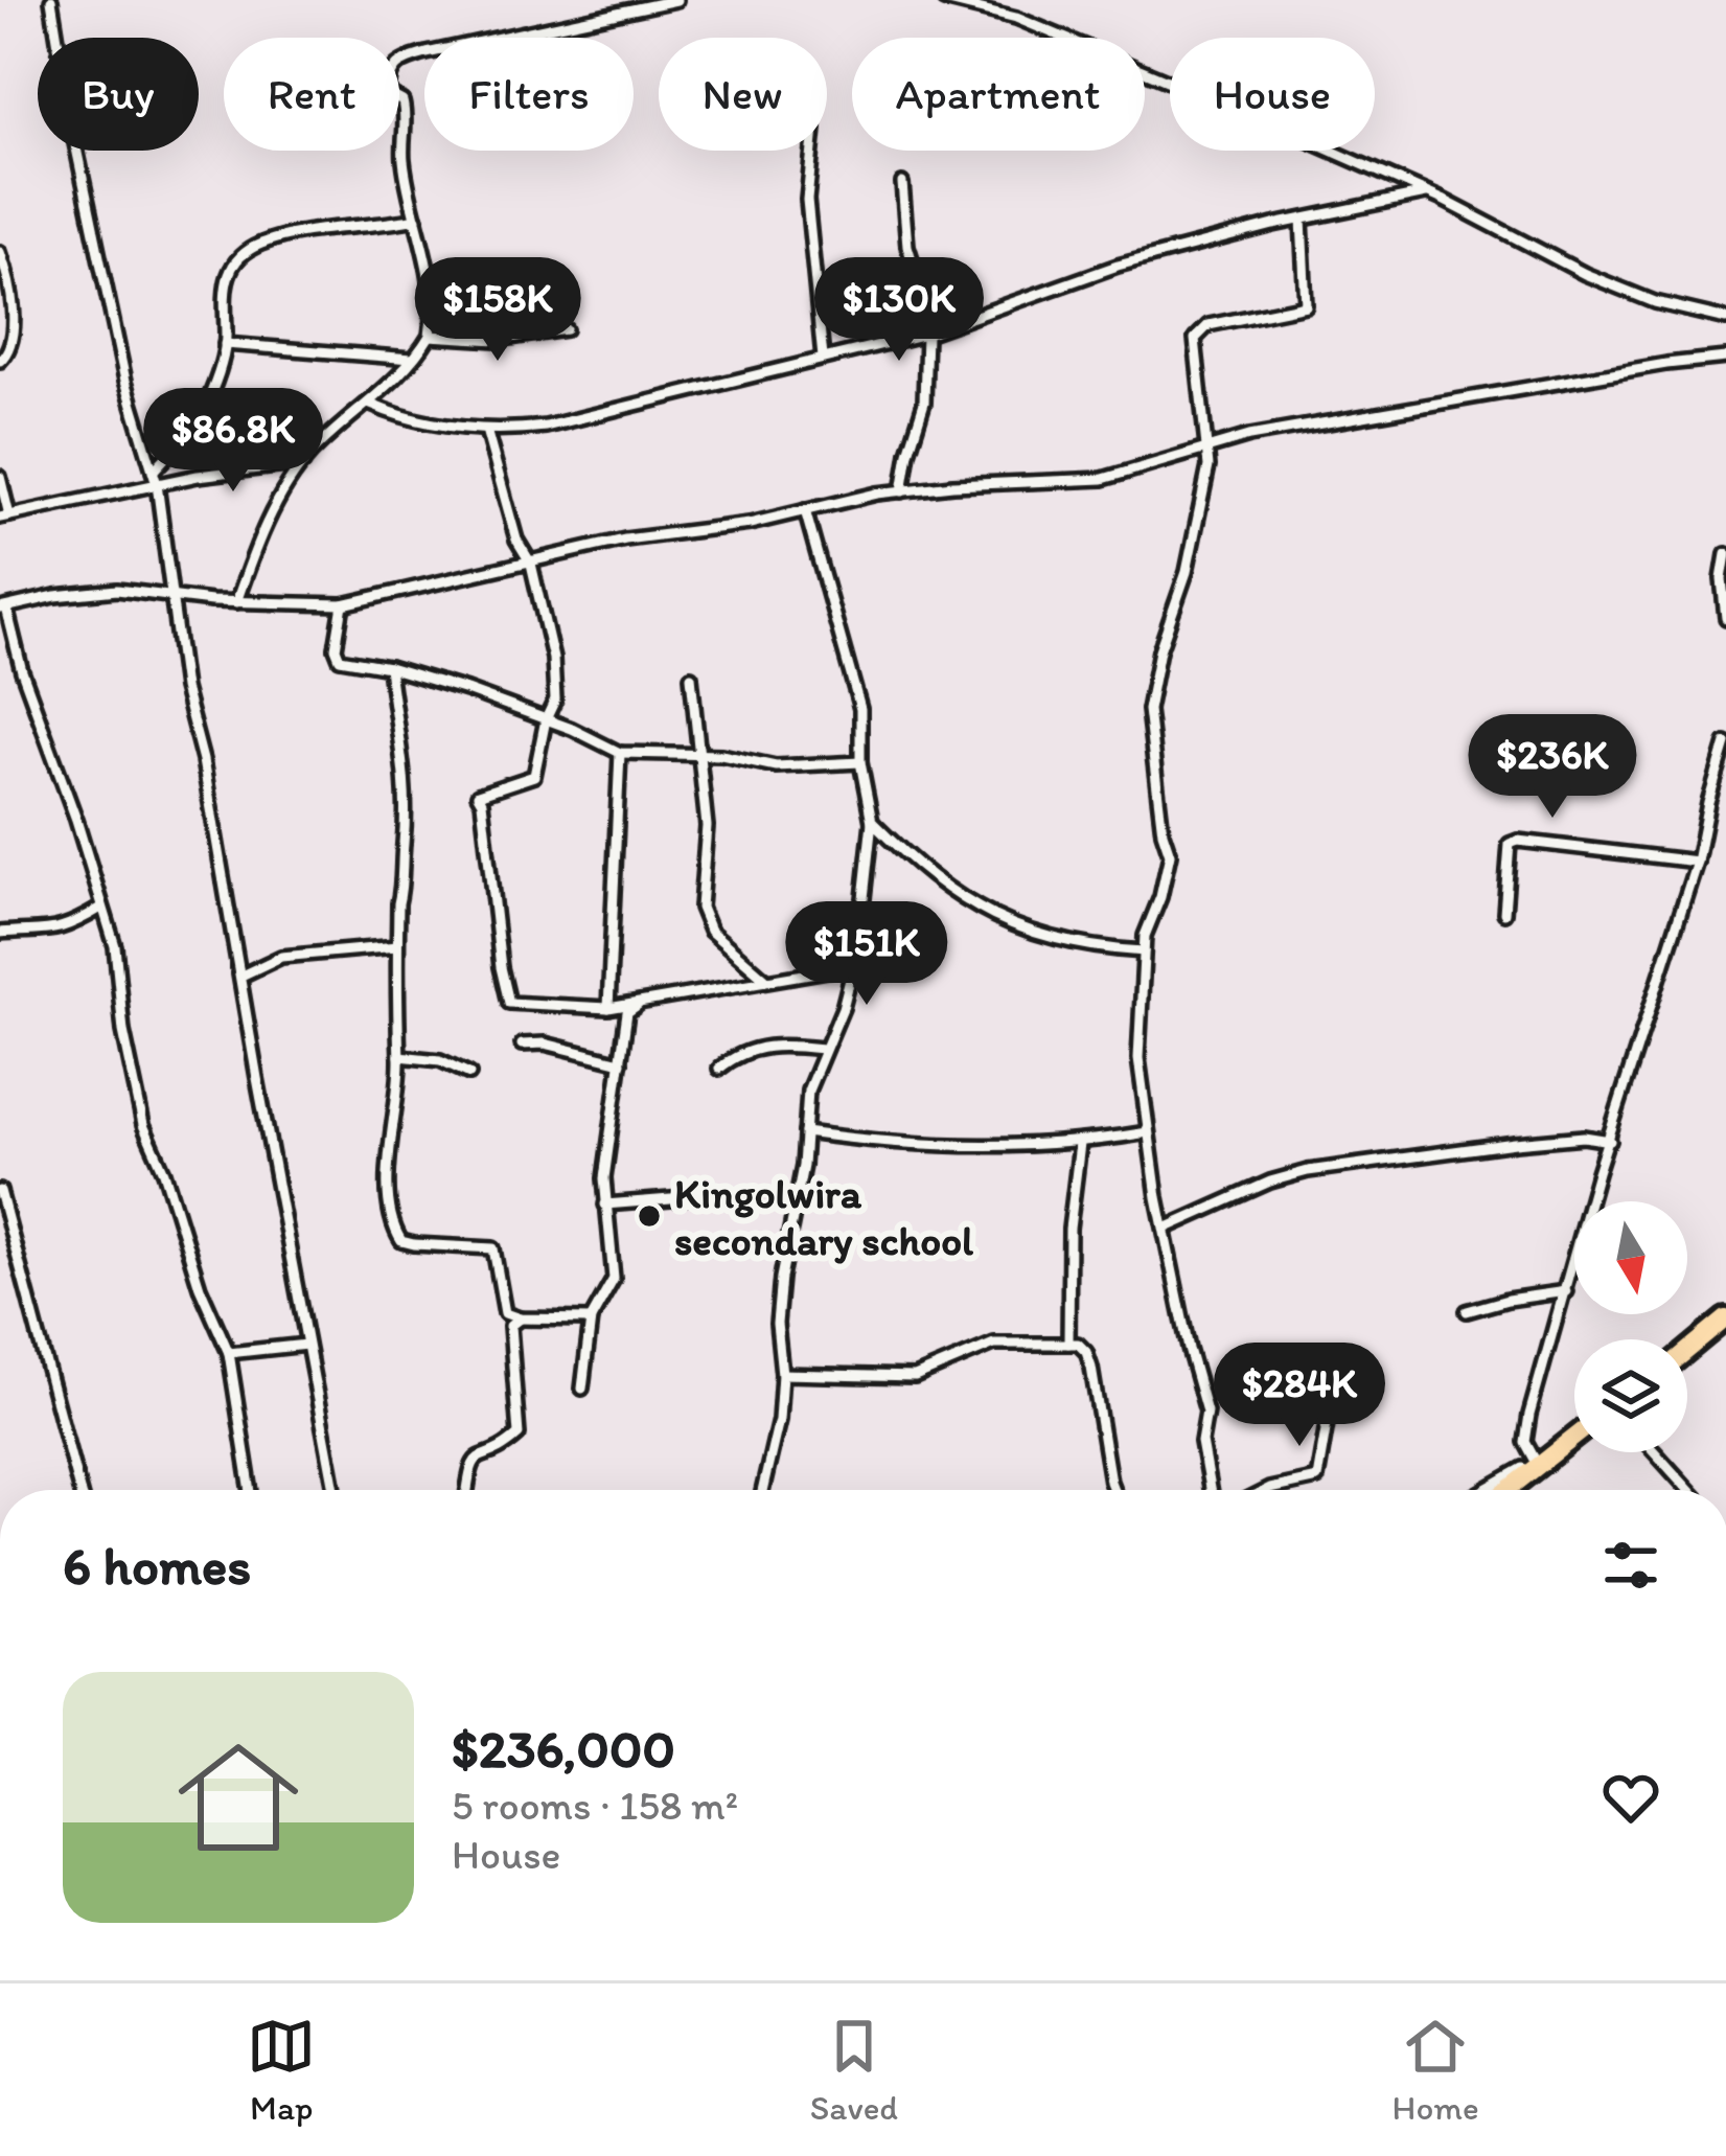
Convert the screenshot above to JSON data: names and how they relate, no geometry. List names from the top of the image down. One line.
{"places":["Kingolwira secondary school"],"north":"bottom","page":{"chip":["Buy","Rent","Filters","New","Apartment","House"],"price":["$158K","$130K","$86.8K","$236K","$151K","$284K"],"heading":"6 homes","list":[{"name":"$236,000","note":"5 rooms · 158 m² · House"}],"tabs":["Map","Saved","Home"]}}
